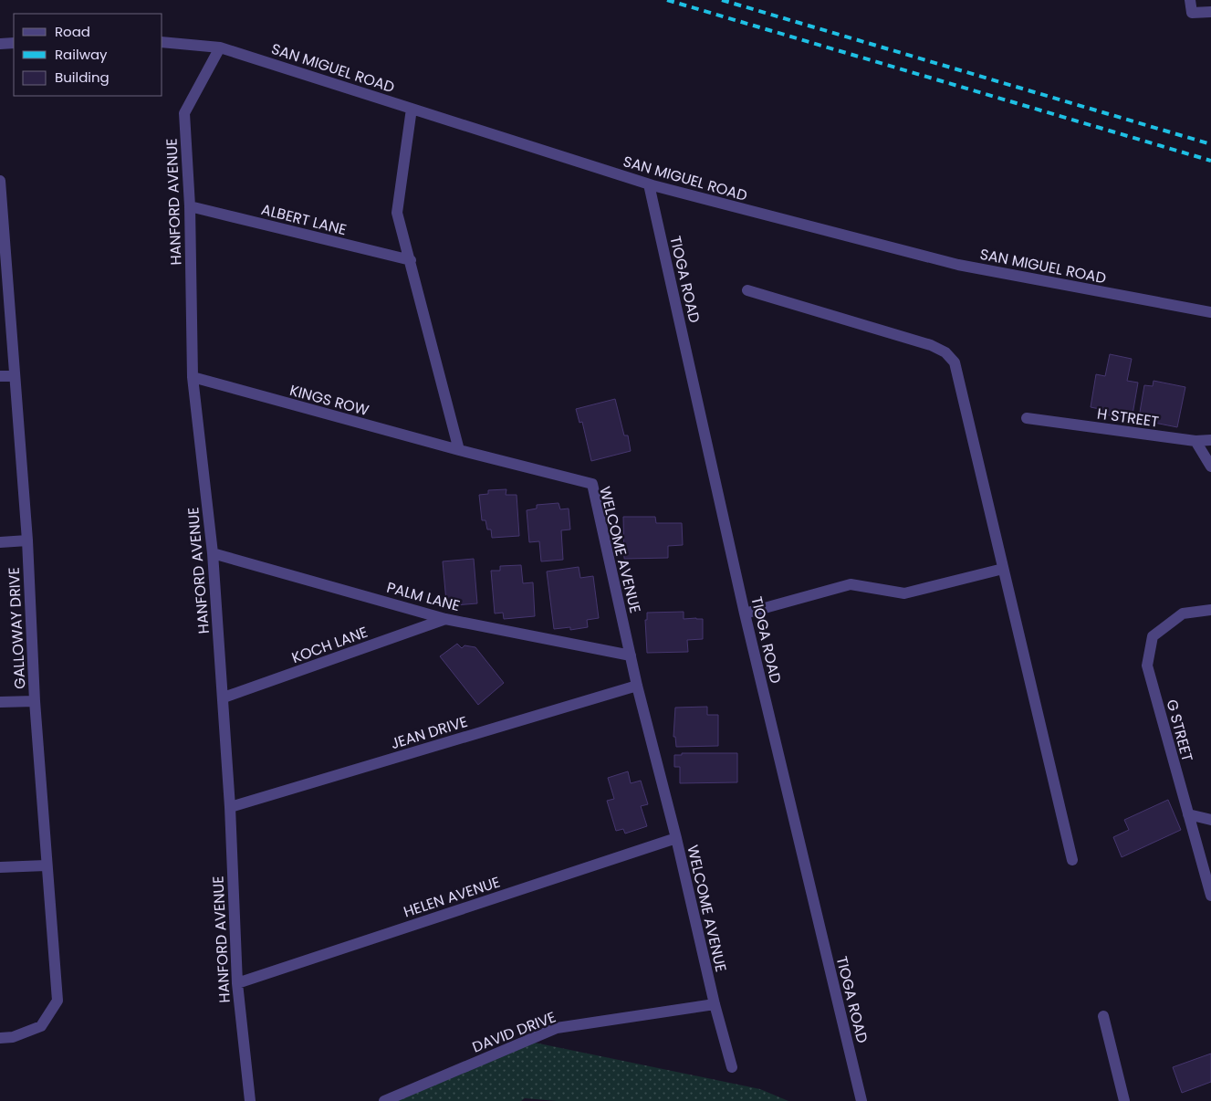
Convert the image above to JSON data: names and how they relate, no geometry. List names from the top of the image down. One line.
{"streets":{"street":["SAN MIGUEL ROAD","HANFORD AVENUE","ALBERT LANE","TIOGA ROAD","KINGS ROW","H STREET","WELCOME AVENUE","PALM LANE","GALLOWAY DRIVE","KOCH LANE","G STREET","JEAN DRIVE","HELEN AVENUE","DAVID DRIVE"]},"crossings":[["SAN MIGUEL ROAD","HANFORD AVENUE"],["SAN MIGUEL ROAD","TIOGA ROAD"],["HANFORD AVENUE","ALBERT LANE"],["HANFORD AVENUE","KINGS ROW"],["HANFORD AVENUE","PALM LANE"],["HANFORD AVENUE","KOCH LANE"],["HANFORD AVENUE","JEAN DRIVE"],["HANFORD AVENUE","HELEN AVENUE"],["KINGS ROW","WELCOME AVENUE"],["WELCOME AVENUE","PALM LANE"],["WELCOME AVENUE","JEAN DRIVE"],["WELCOME AVENUE","HELEN AVENUE"],["WELCOME AVENUE","DAVID DRIVE"],["PALM LANE","KOCH LANE"]],"legend":["Road","Railway","Building"]}
